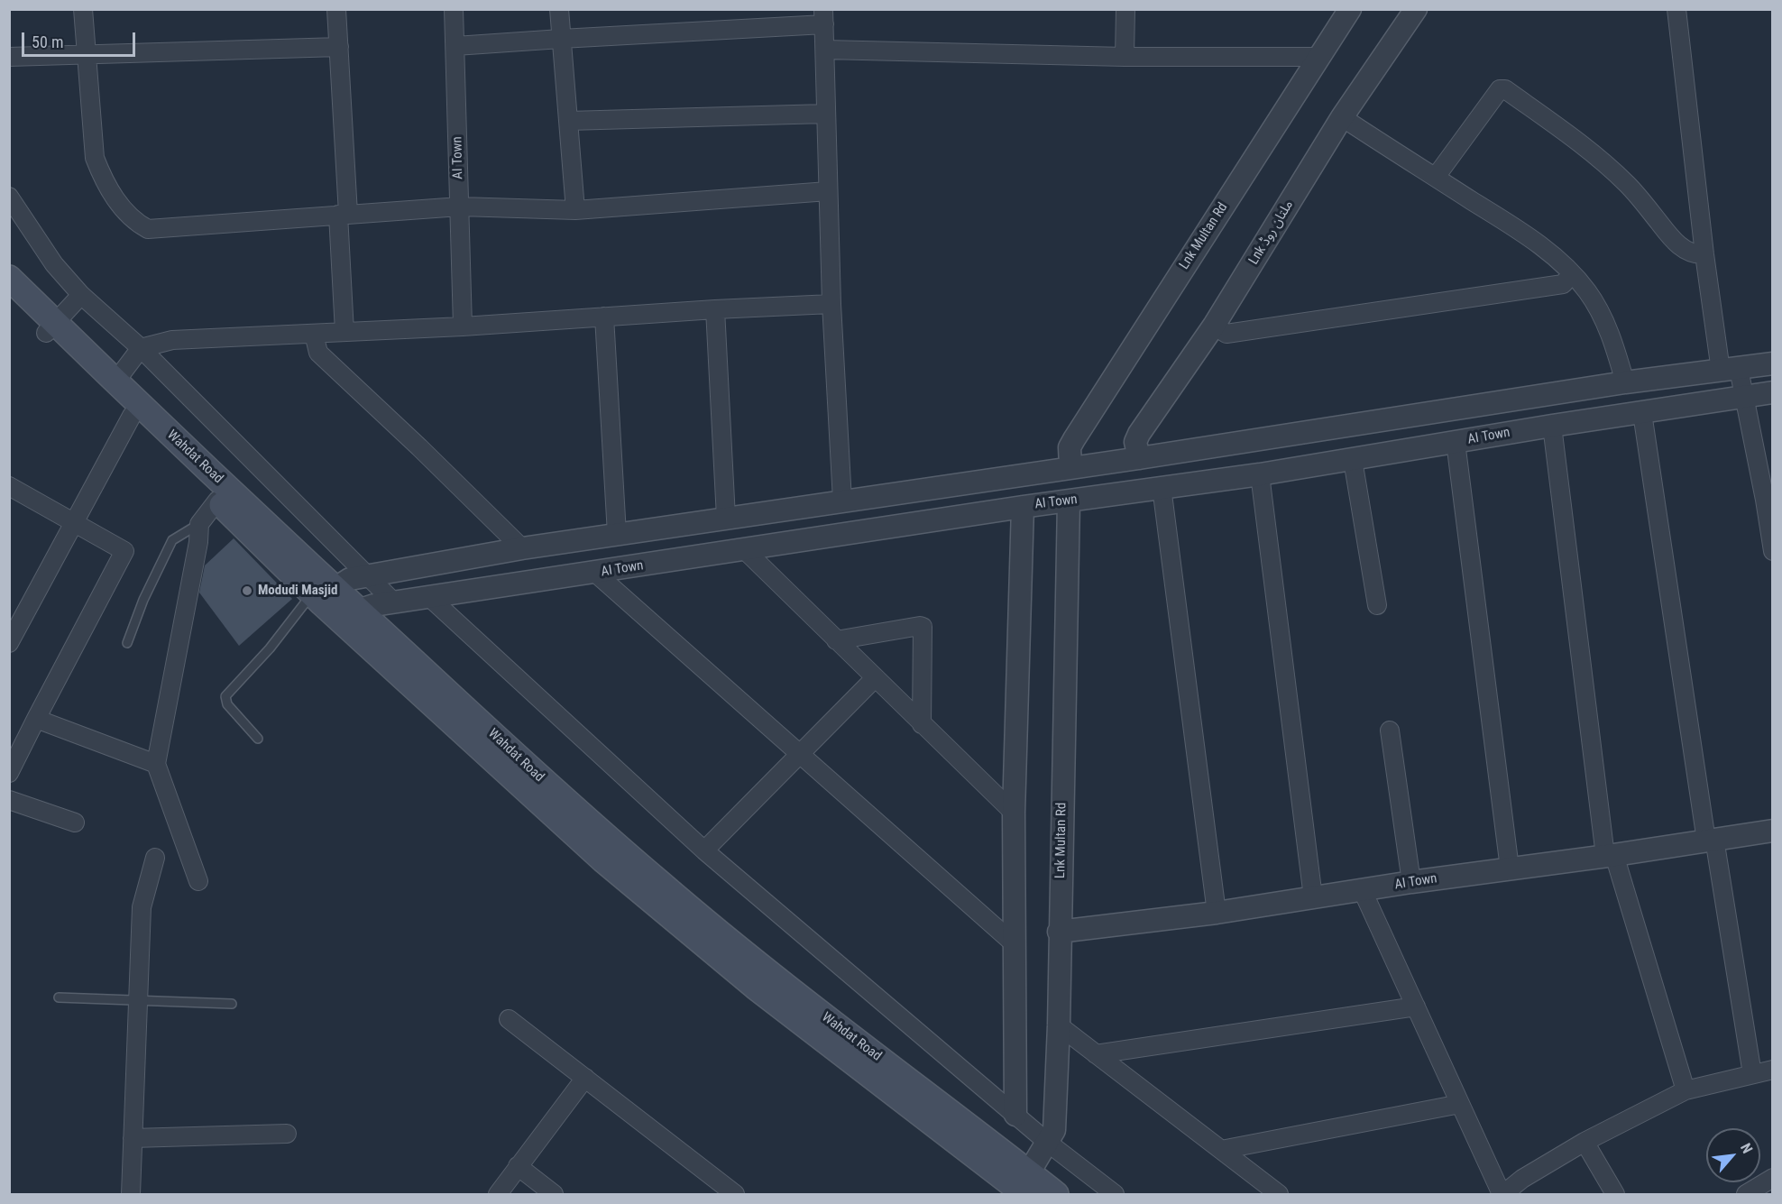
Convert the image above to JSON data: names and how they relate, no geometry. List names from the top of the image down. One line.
{"streets":{"main road":["Wahdat Road"],"street":["AI Town","Lnk ملتان روڈ","Lnk Multan Rd"]},"crossings":[["AI Town","Lnk Multan Rd"],["AI Town","Wahdat Road"],["Lnk Multan Rd","Wahdat Road"]],"places":["Modudi Masjid"],"scale_bar":"50 m","north":"top right"}
